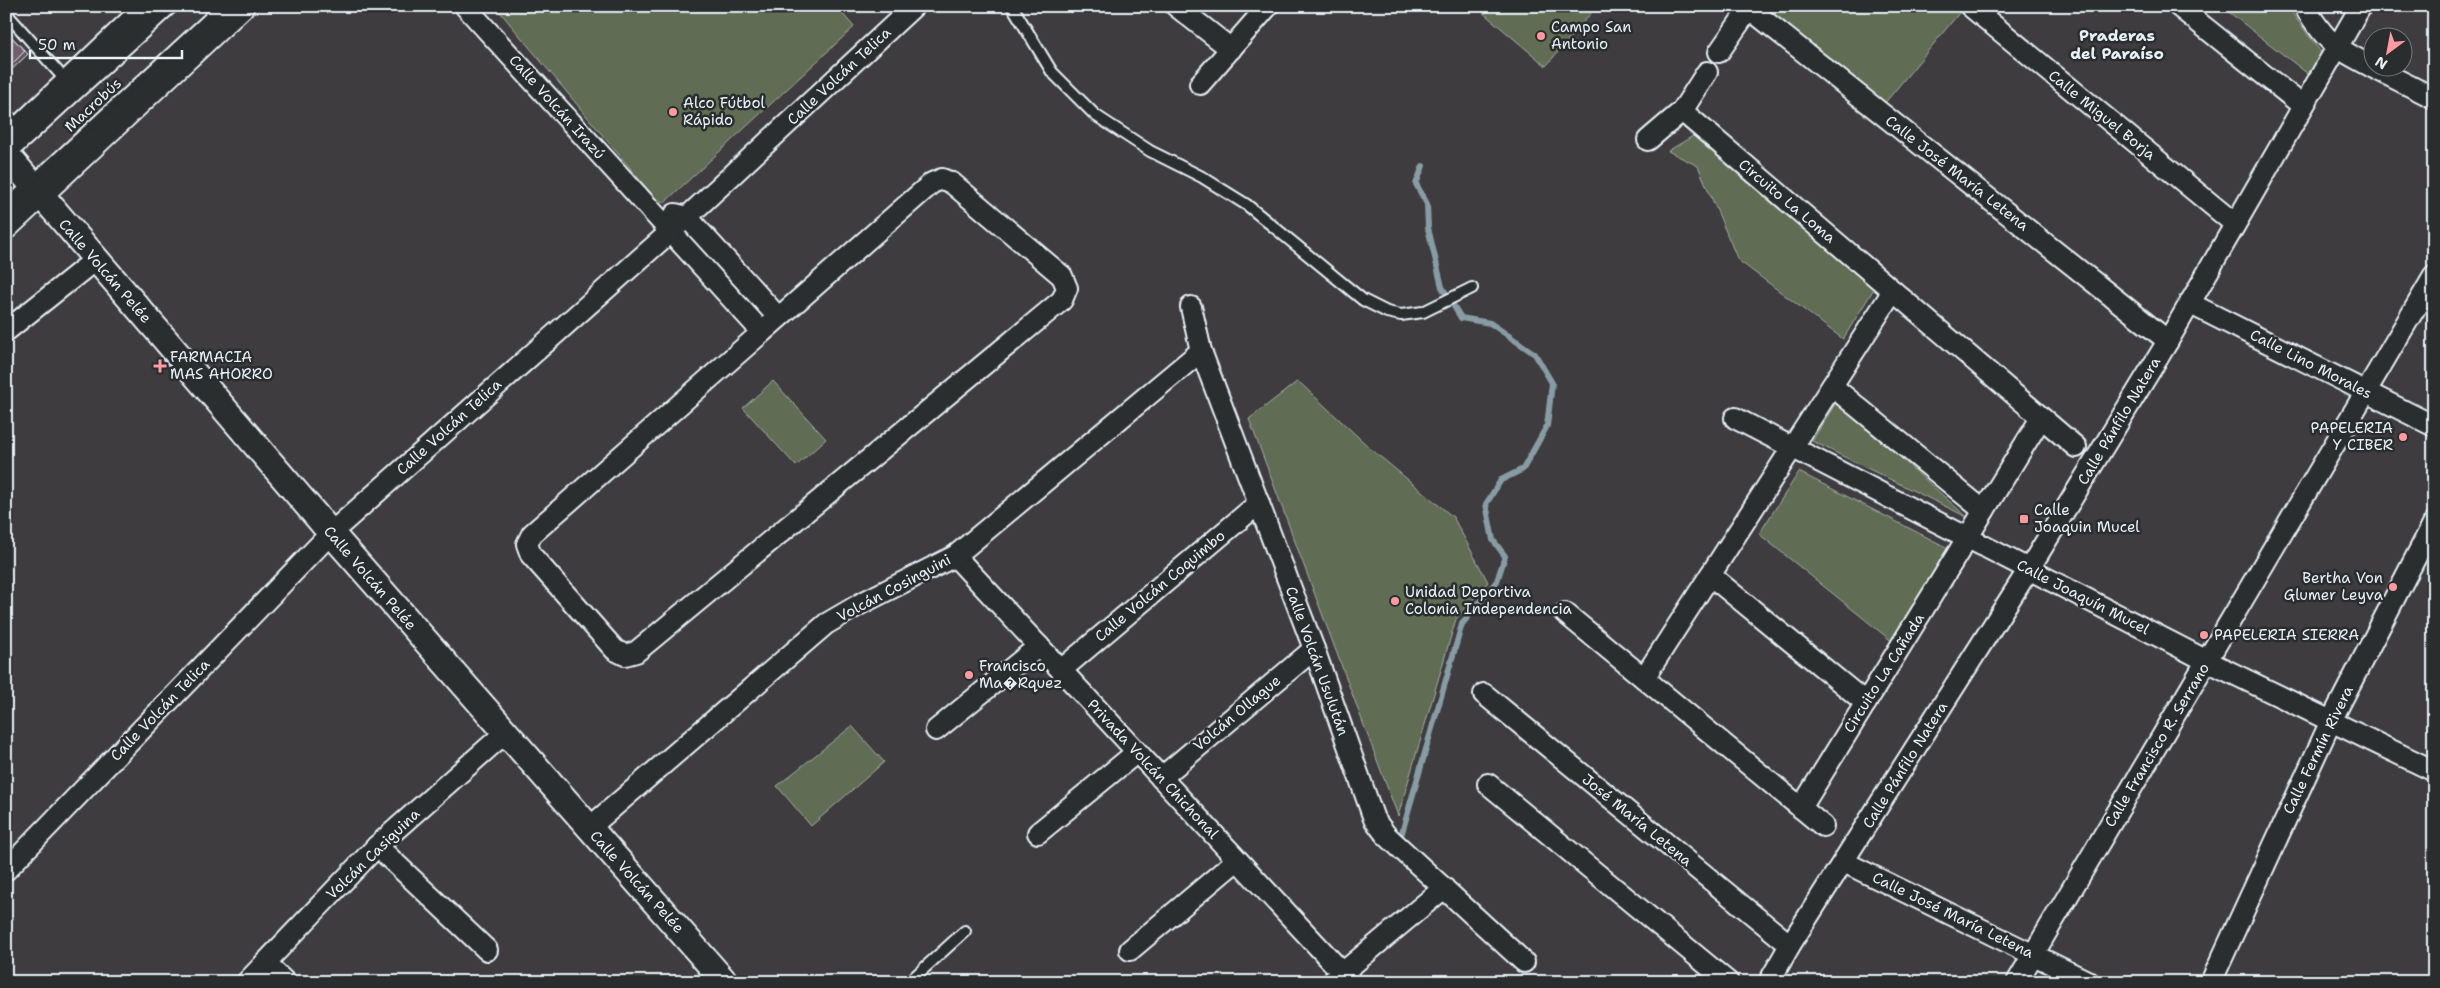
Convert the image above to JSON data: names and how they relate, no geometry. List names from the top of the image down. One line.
{"streets":{"street":["Calle Volcán Telica","Calle Volcán Irazú","Calle Miguel Borja","Calle José María Letena","Circuito La Loma","Calle Volcán Pelée","Calle Lino Morales","Calle Pánfilo Natera","Calle Volcán Coquimbo","Volcán Cosinguini","Calle Joaquín Mucel","Calle Volcán Usulután","Circuito La Cañada","Volcán Ollague","Calle Francisco R. Serrano","Calle Fermín Rivera","Privada Volcán Chichonal","José María Letena","Volcán Casiguina"],"lane":["Macrobús"]},"crossings":[["Calle Volcán Telica","Calle Volcán Irazú"],["Calle Volcán Telica","Calle Volcán Pelée"],["Macrobús","Calle Volcán Pelée"],["Calle Miguel Borja","Calle Pánfilo Natera"],["Calle José María Letena","Calle Pánfilo Natera"],["Calle José María Letena","Calle Francisco R. Serrano"],["Calle Volcán Pelée","Volcán Cosinguini"],["Calle Volcán Pelée","Volcán Casiguina"],["Calle Lino Morales","Calle Pánfilo Natera"],["Calle Lino Morales","Calle Francisco R. Serrano"],["Calle Pánfilo Natera","Calle Joaquín Mucel"],["Calle Pánfilo Natera","José María Letena"],["Calle Volcán Coquimbo","Calle Volcán Usulután"],["Calle Volcán Coquimbo","Privada Volcán Chichonal"],["Volcán Cosinguini","Calle Volcán Usulután"],["Volcán Cosinguini","Privada Volcán Chichonal"],["Calle Joaquín Mucel","Circuito La Cañada"],["Calle Joaquín Mucel","Calle Francisco R. Serrano"],["Calle Joaquín Mucel","Calle Fermín Rivera"],["Calle Volcán Usulután","Volcán Ollague"],["Volcán Ollague","Privada Volcán Chichonal"]],"districts":["Praderas del Paraíso"],"places":{"other":["Campo San Antonio","Alco Fútbol Rápido","PAPELERIA Y CIBER","Bertha Von Glumer Leyva","Unidad Deportiva Colonia Independencia","PAPELERIA SIERRA","Francisco Ma�Rquez"],"health":["FARMACIA MAS AHORRO"],"transit":["Calle Joaquin Mucel"]},"scale_bar":"50 m","north":"bottom left"}
